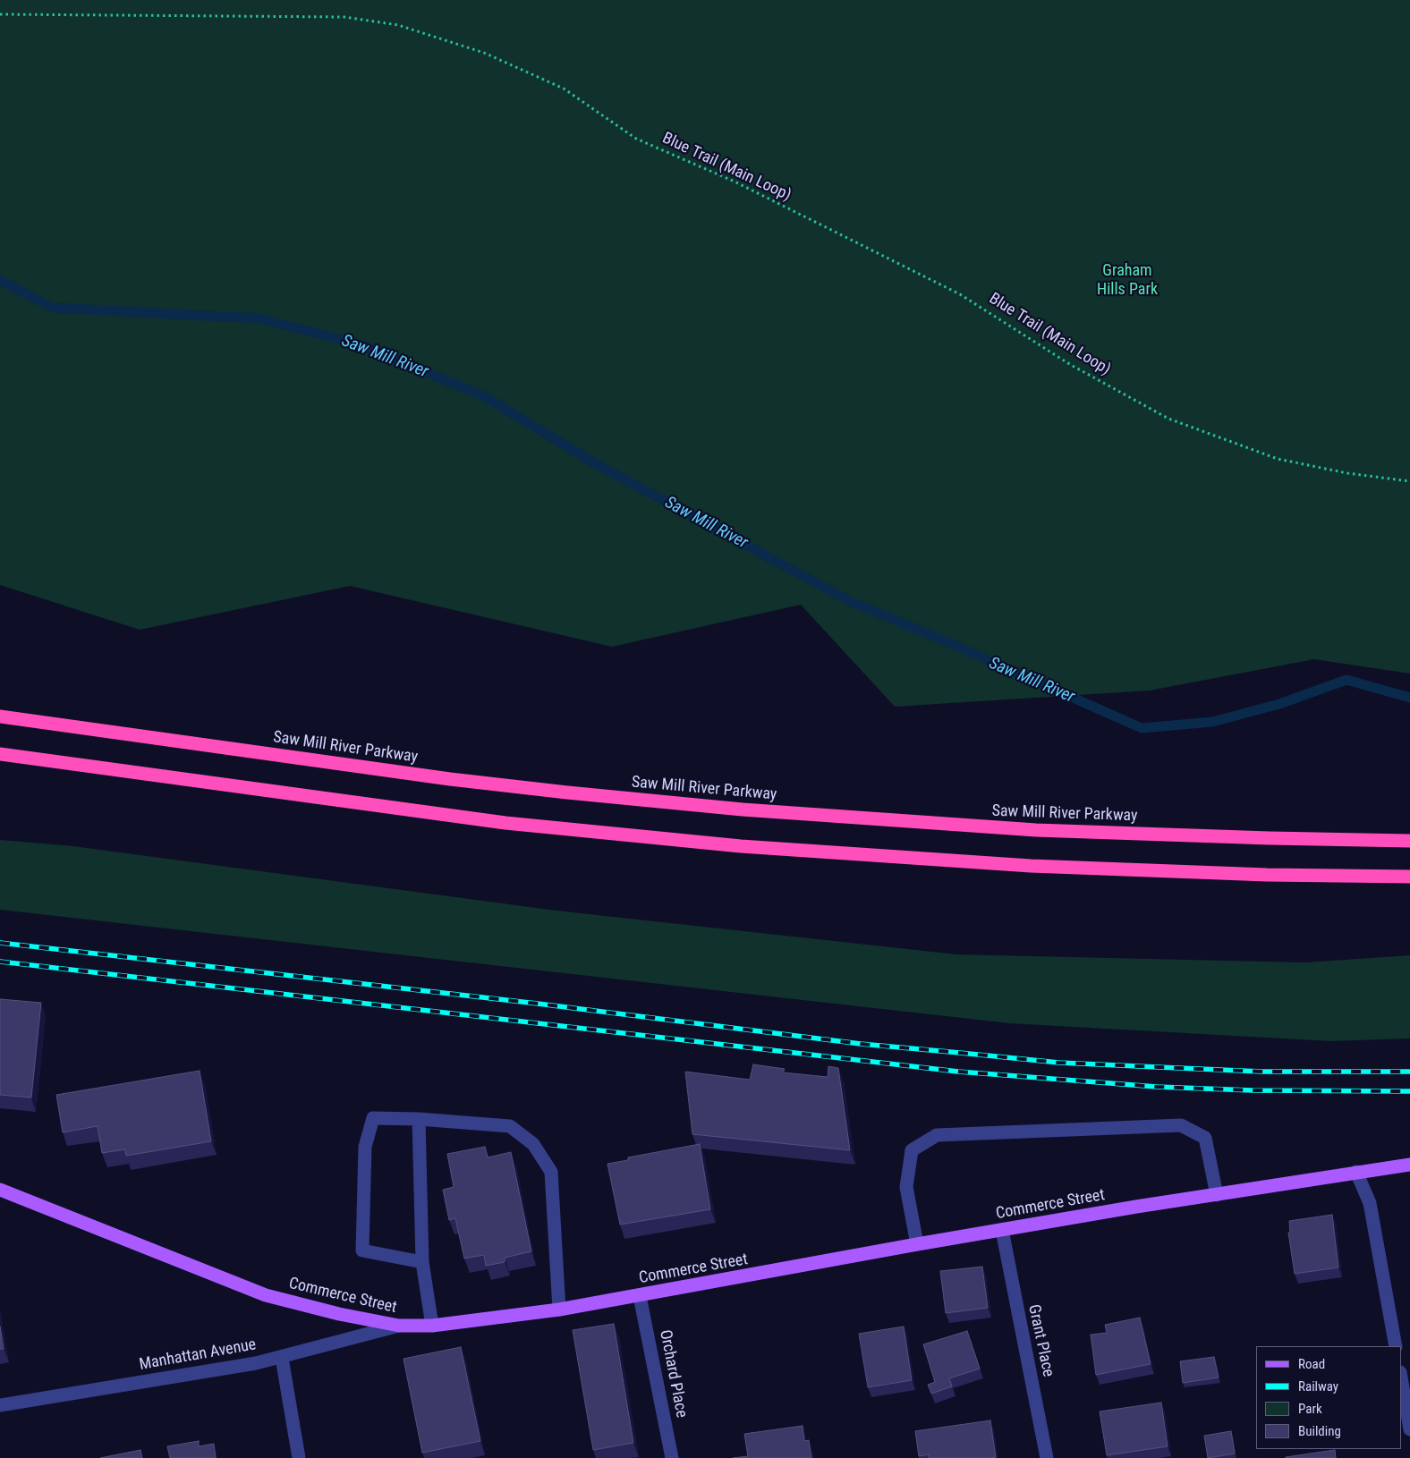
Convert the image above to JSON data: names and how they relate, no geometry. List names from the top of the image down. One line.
{"streets":{"highway":["Saw Mill River Parkway"],"main road":["Commerce Street"],"street":["Grant Place","Manhattan Avenue","Orchard Place"],"path":["Blue Trail (Main Loop)"]},"crossings":[["Commerce Street","Grant Place"],["Commerce Street","Manhattan Avenue"],["Commerce Street","Orchard Place"]],"water":["Saw Mill River"],"parks":["Graham Hills Park"],"legend":["Road","Railway","Park","Building"]}
